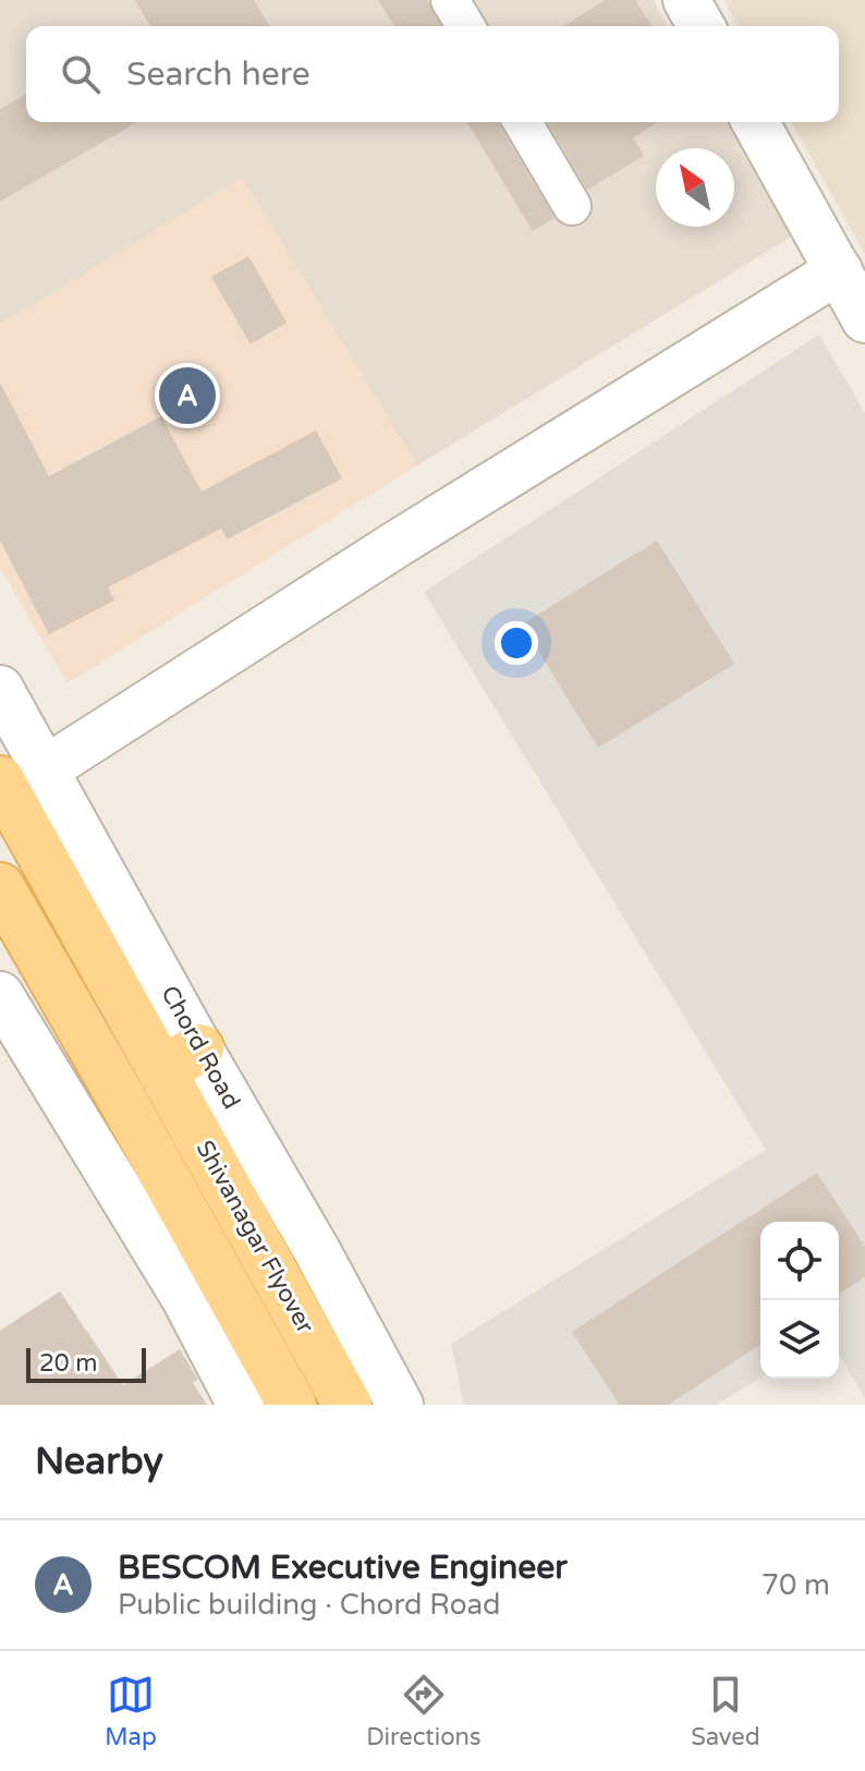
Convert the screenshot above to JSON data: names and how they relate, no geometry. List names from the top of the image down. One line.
{"streets":{"main road":["Shivanagar Flyover"],"street":["Chord Road"]},"crossings":[["Chord Road","Shivanagar Flyover"]],"scale_bar":"20 m","north":"top left","page":{"search":"Search here","pins":"A","scale":"20 m","heading":"Nearby","list":[{"mark":"A","name":"BESCOM Executive Engineer","note":"Public building · Chord Road","value":"70 m"}],"nav":["Map","Directions","Saved"]}}
